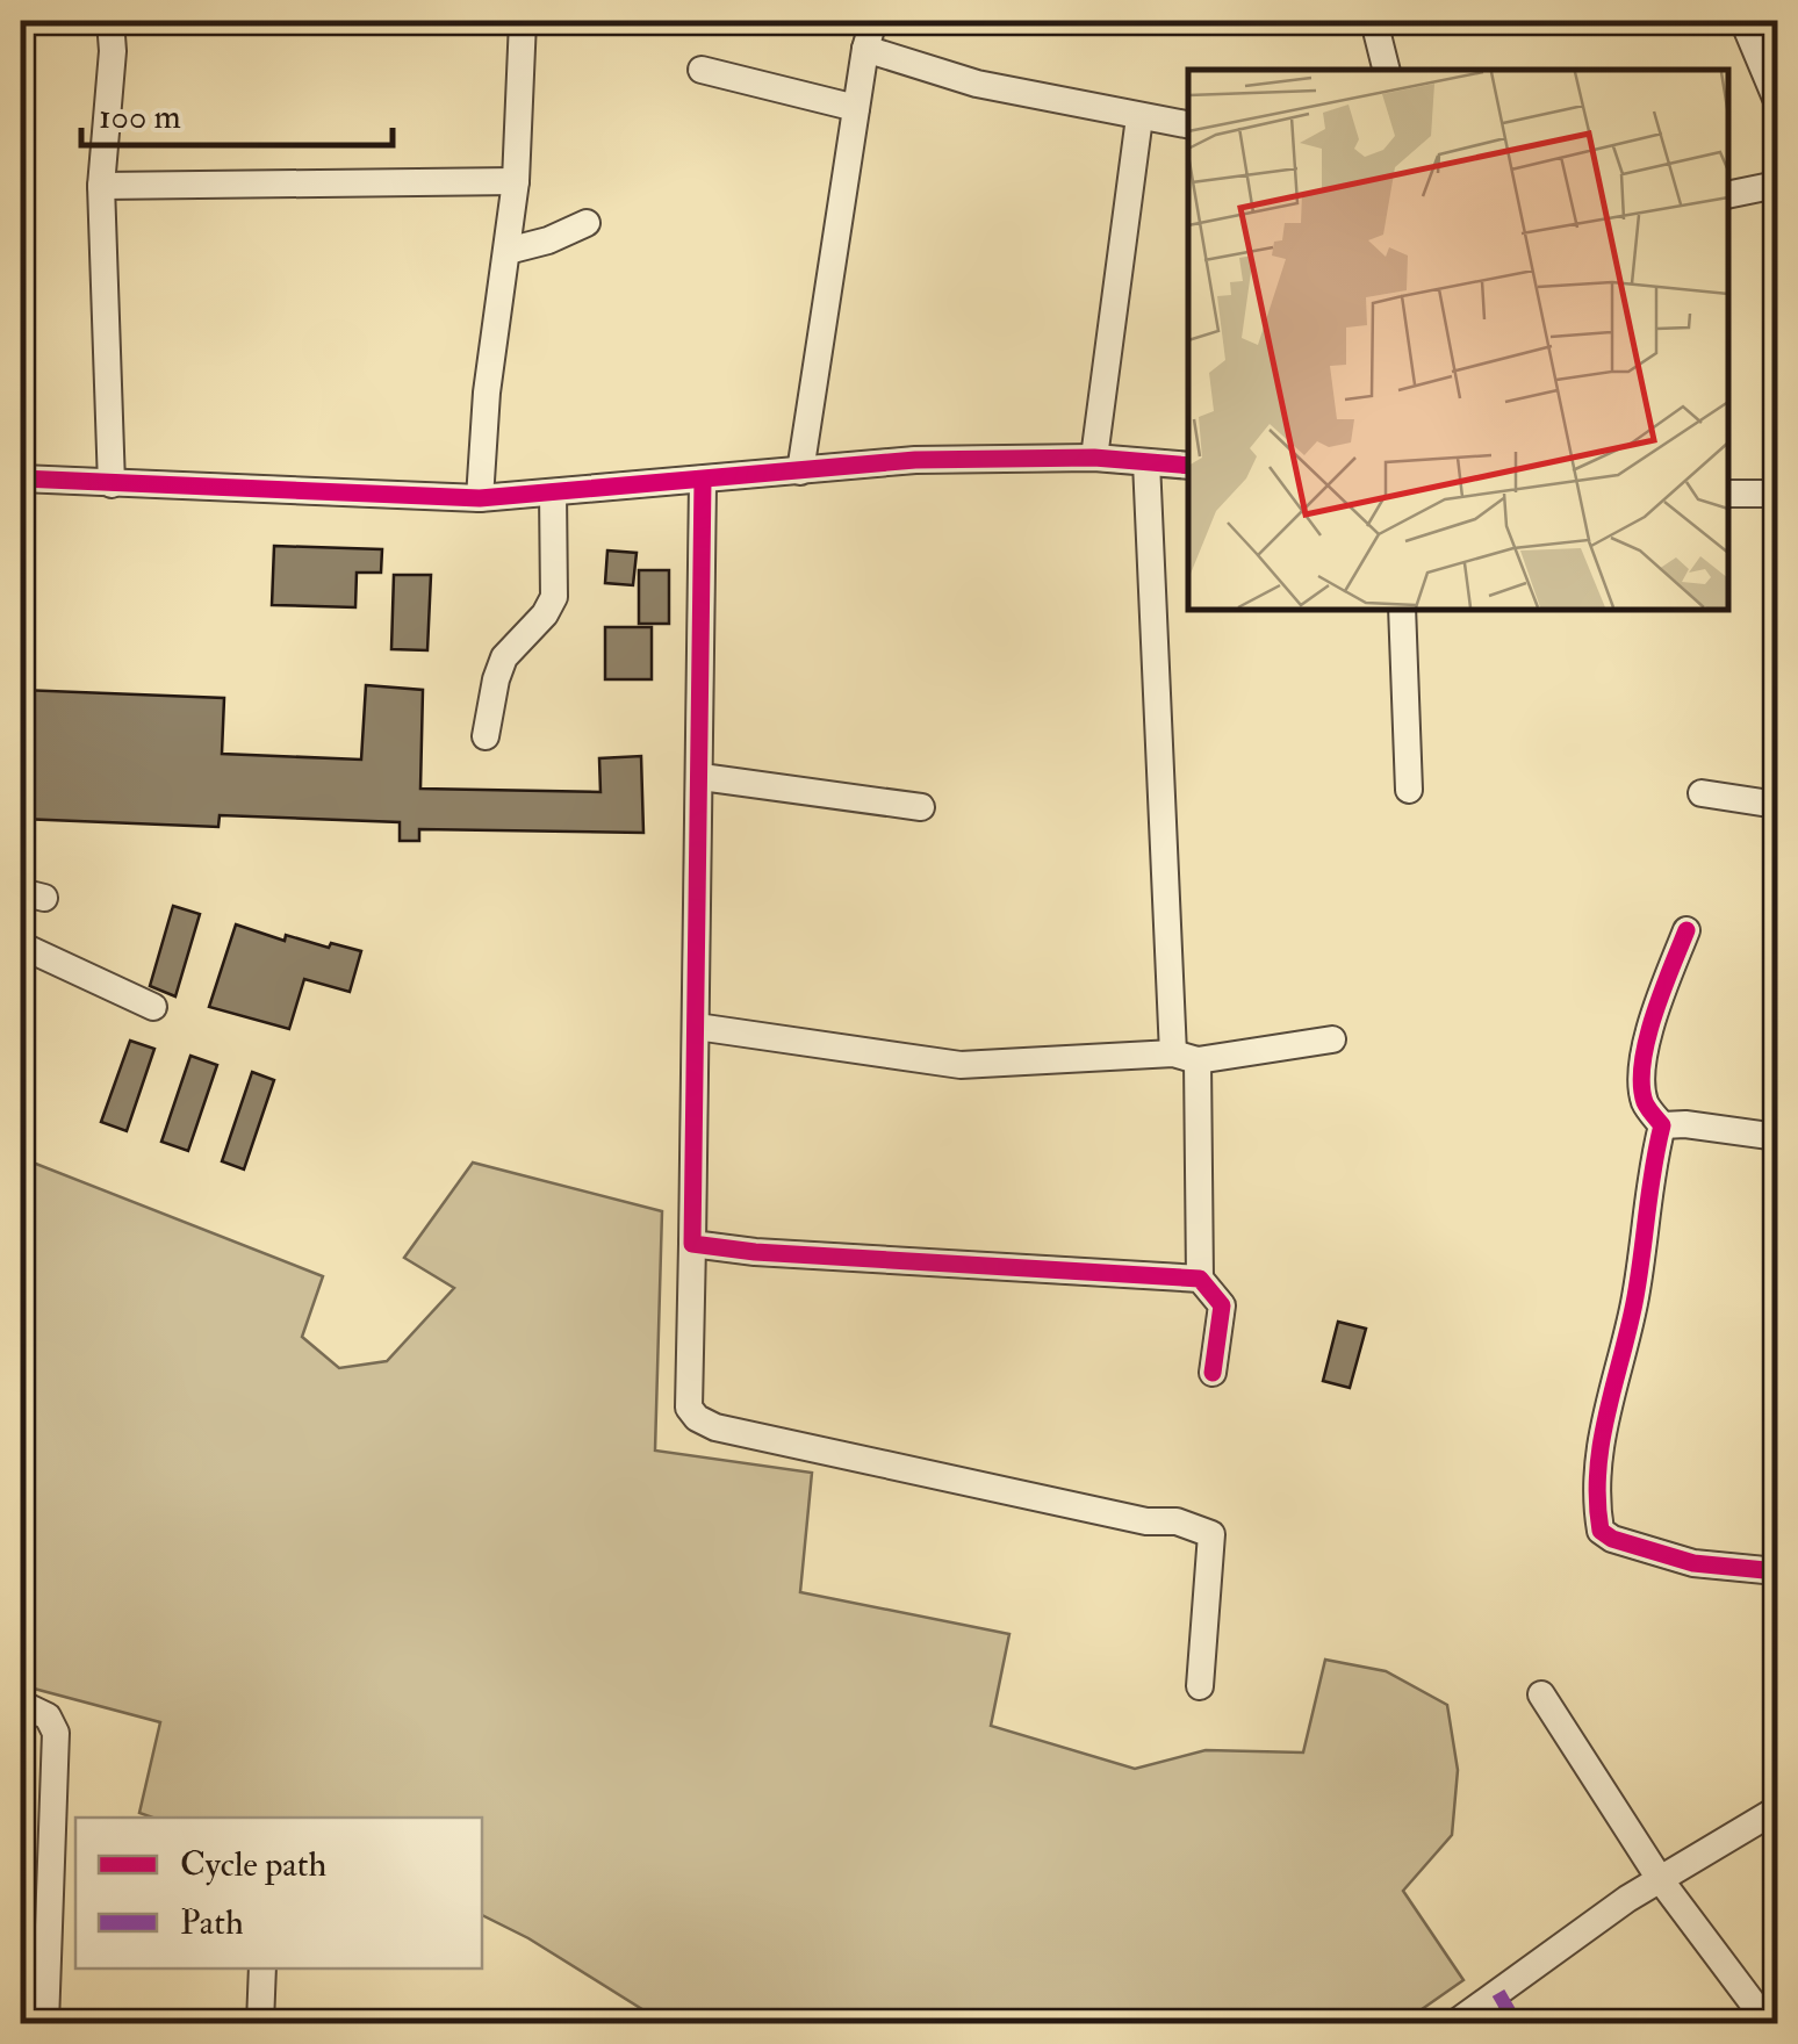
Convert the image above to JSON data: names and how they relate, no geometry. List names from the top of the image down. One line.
{"legend":["Cycle path","Path"],"scale_bar":"100 m"}
